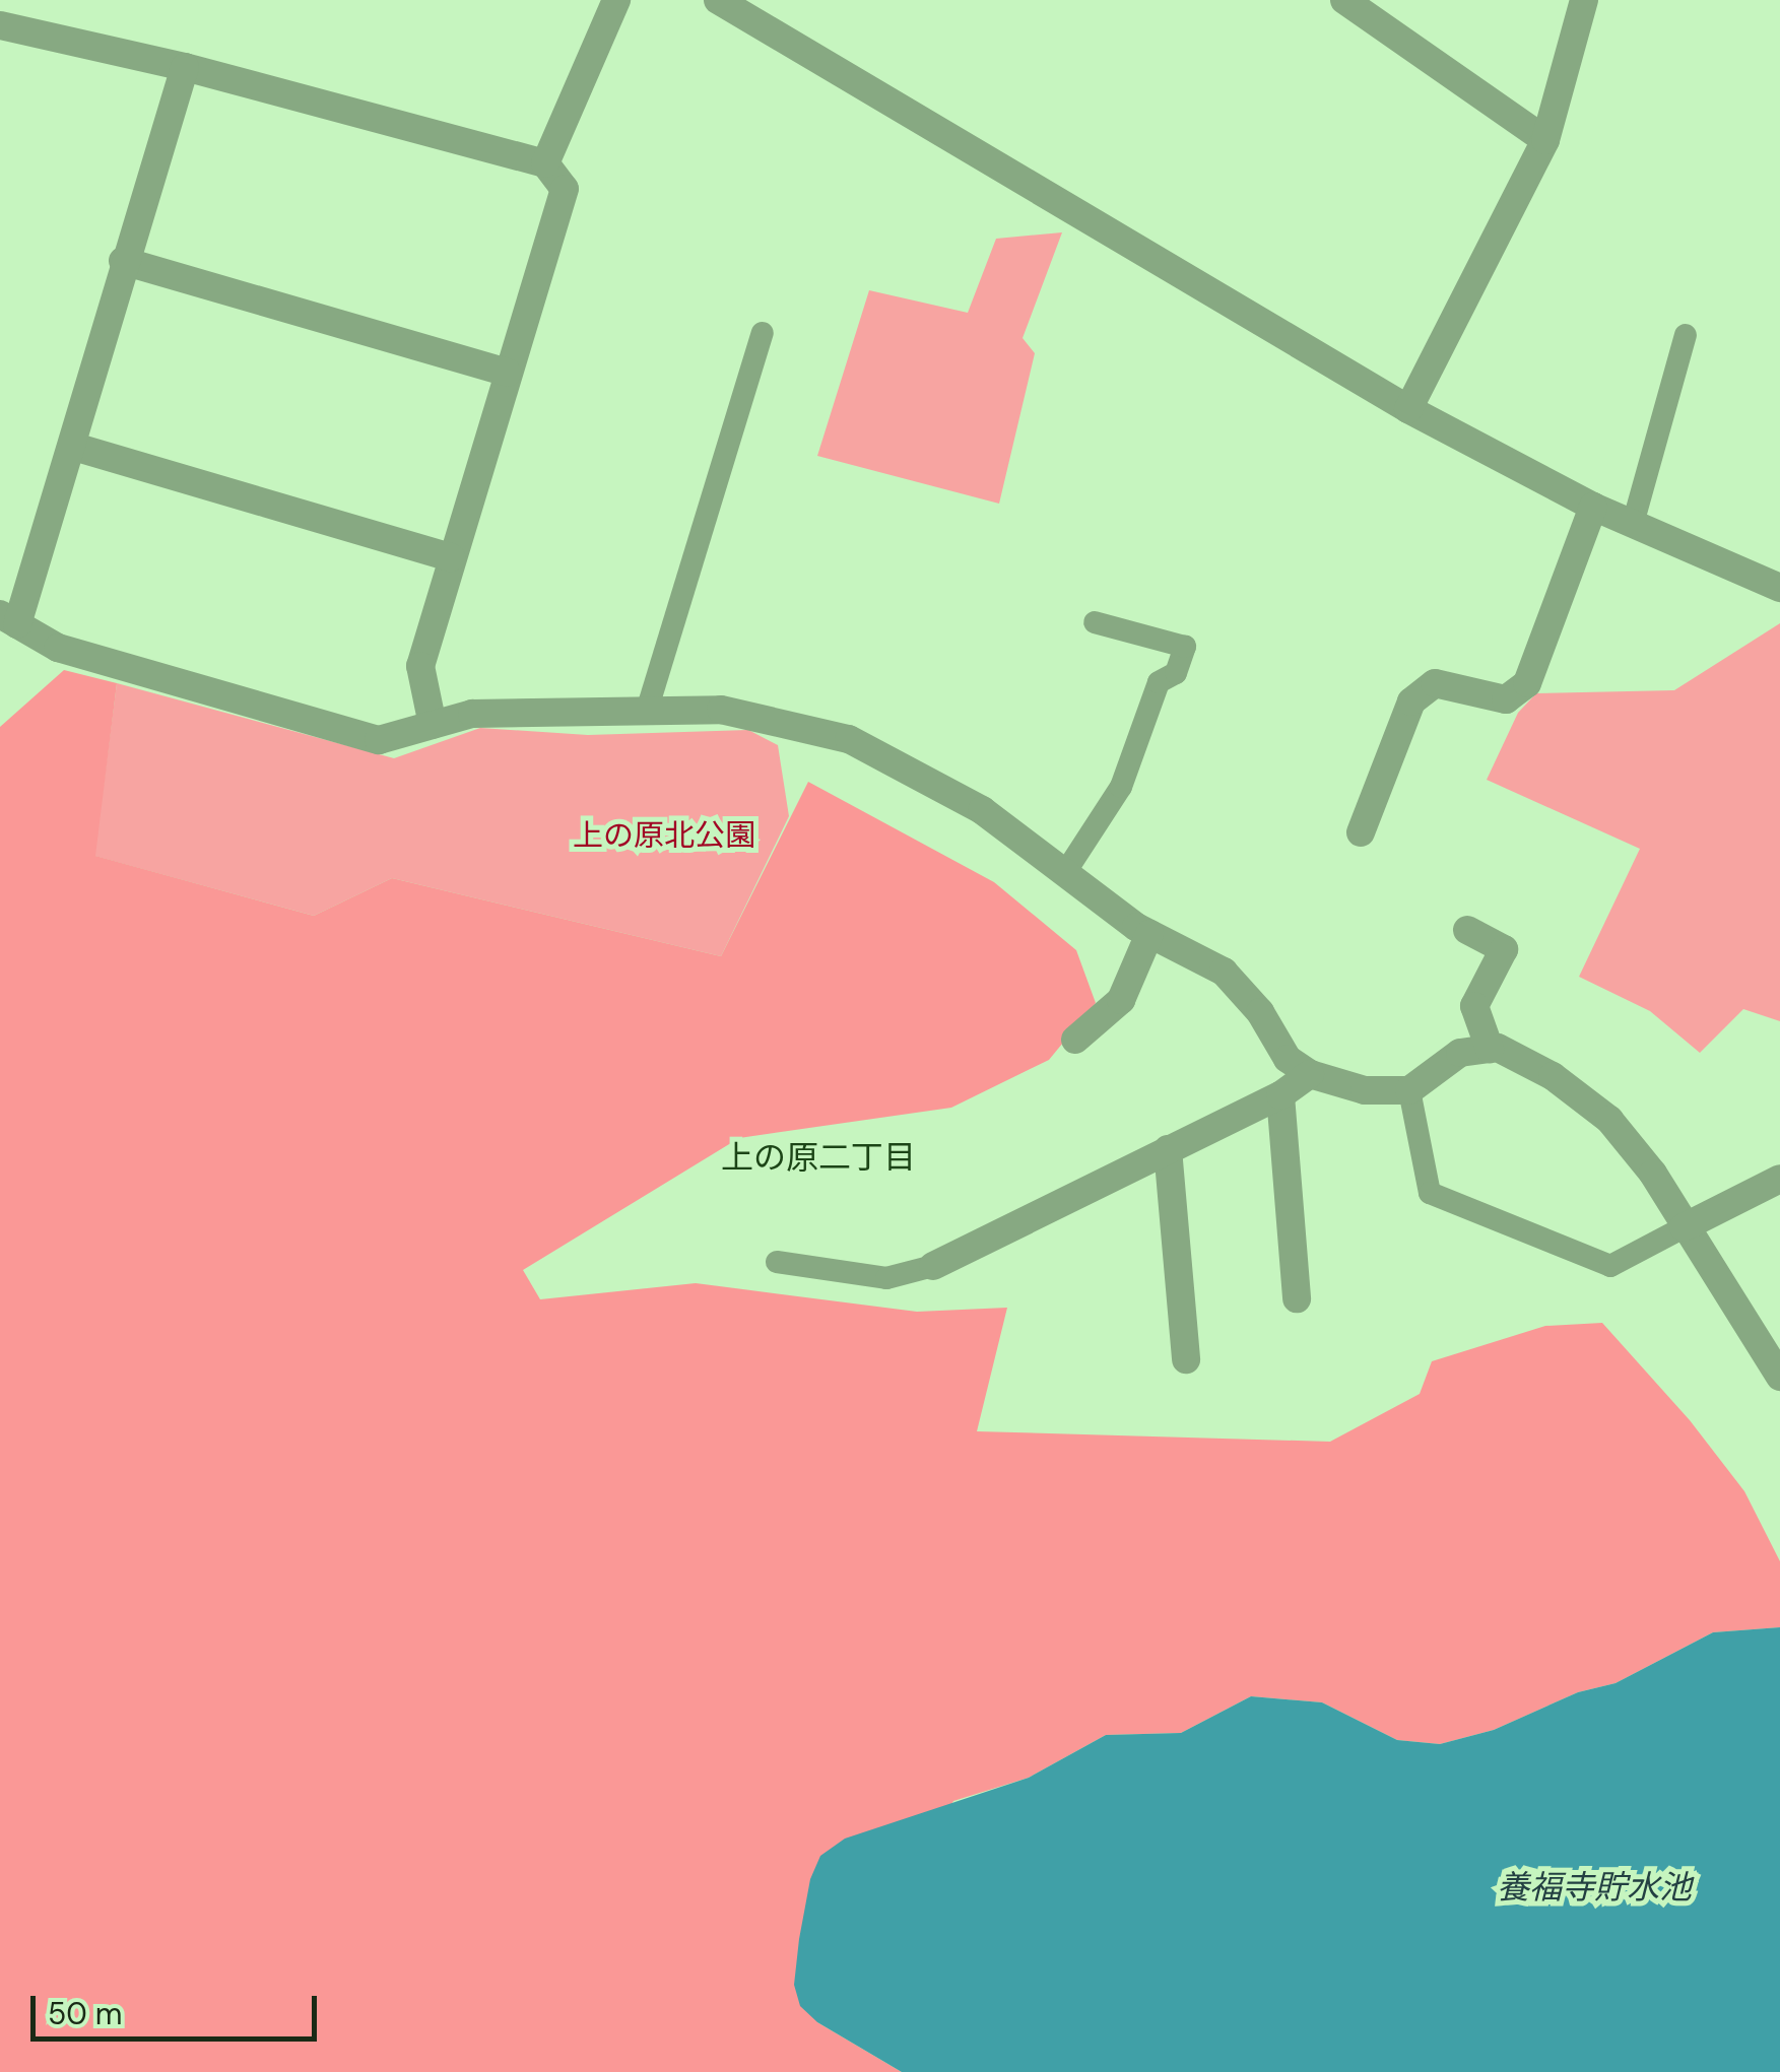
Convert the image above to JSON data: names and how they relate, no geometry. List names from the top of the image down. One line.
{"districts":["上の原二丁目"],"water":["養福寺貯水池"],"parks":["上の原北公園"],"scale_bar":"50 m"}
